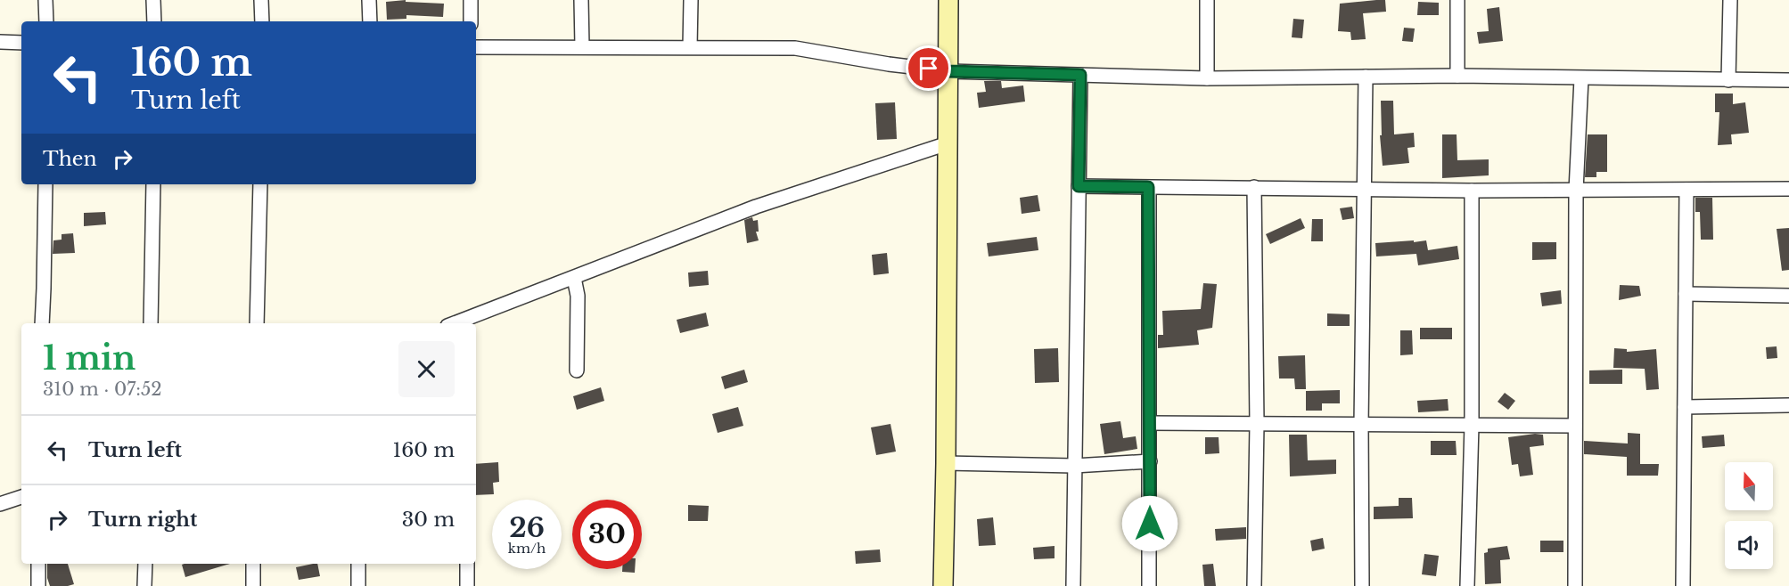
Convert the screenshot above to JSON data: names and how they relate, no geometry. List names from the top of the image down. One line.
{"north":"top","page":{"turn":["160 m","Turn left"],"then":"Then","heading":["1 min","310 m · 07:52"],"list":[{"name":"Turn left","value":"160 m"},{"name":"Turn right","value":"30 m"}],"speed":"26 km/h","limit":"30"}}
